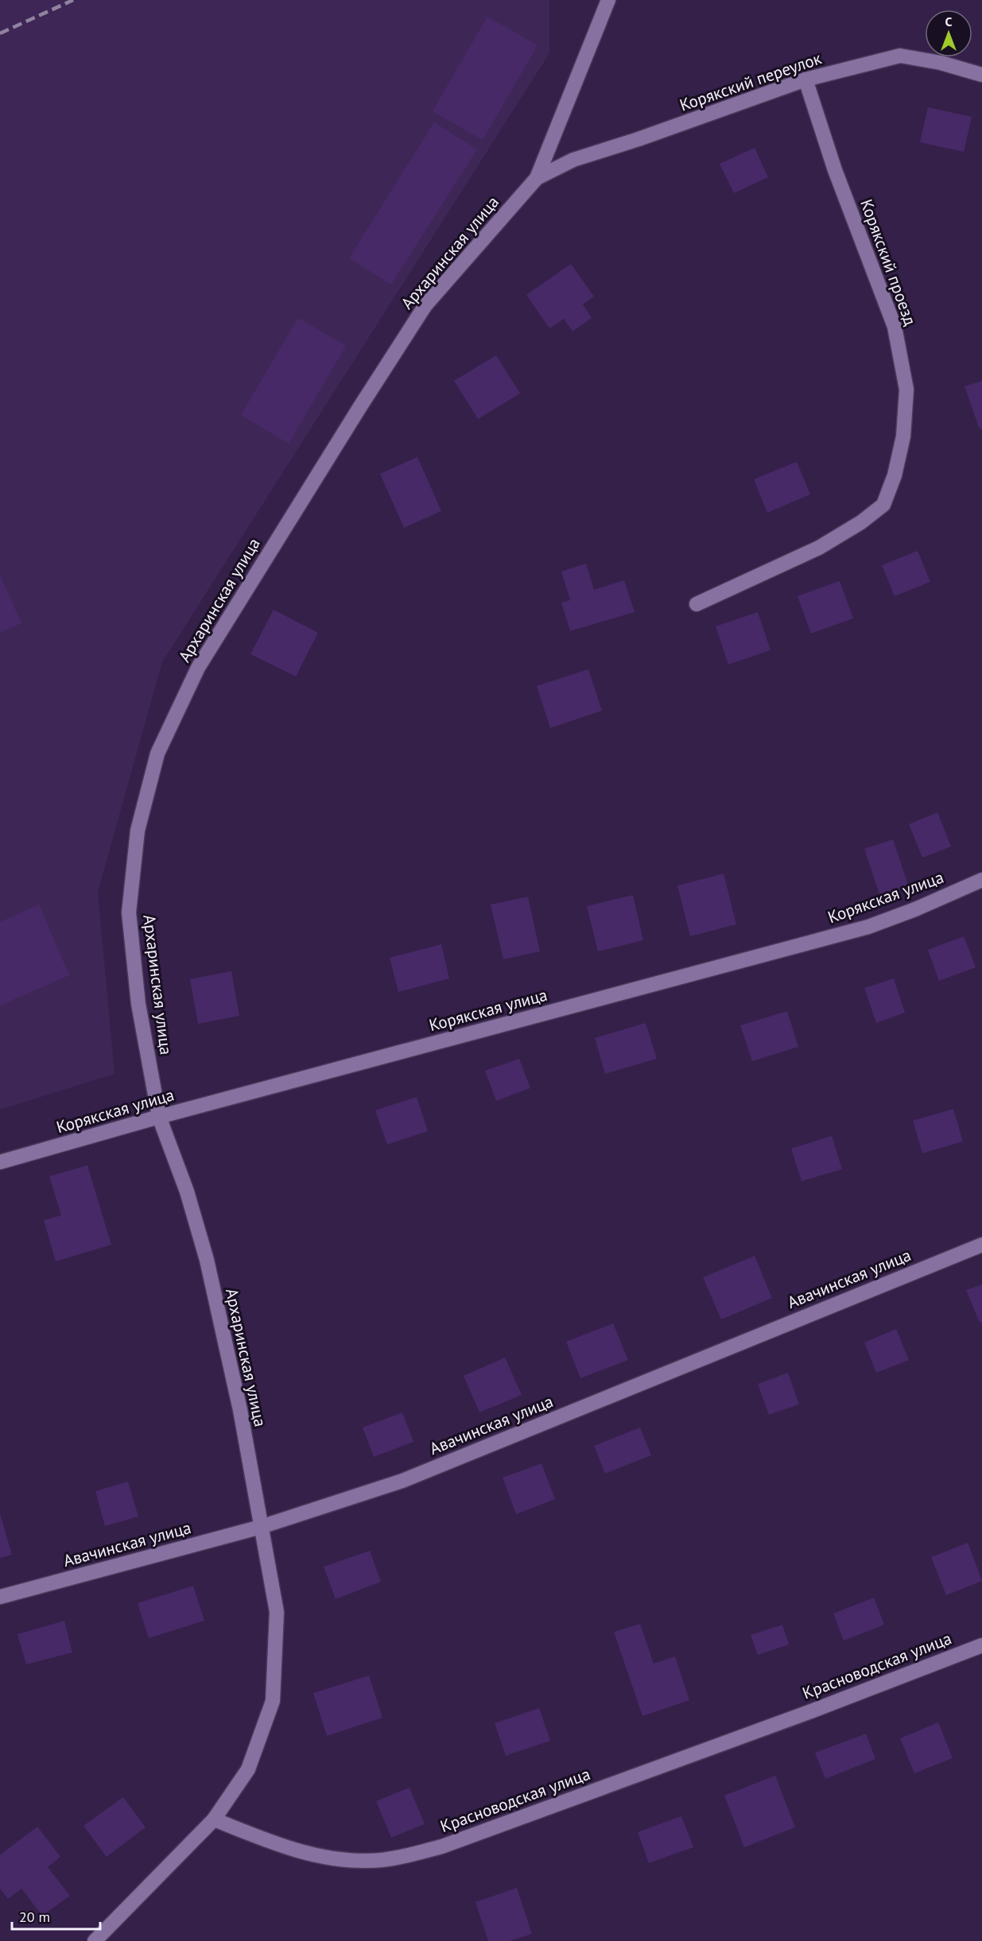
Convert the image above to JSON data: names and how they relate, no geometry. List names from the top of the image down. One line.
{"streets":{"street":["Корякский переулок","Архаринская улица","Корякский проезд","Корякская улица","Авачинская улица","Красноводская улица"]},"crossings":[["Корякский переулок","Архаринская улица"],["Корякский переулок","Корякский проезд"],["Архаринская улица","Корякская улица"],["Архаринская улица","Авачинская улица"],["Архаринская улица","Красноводская улица"]],"scale_bar":"20 m","north":"top"}
